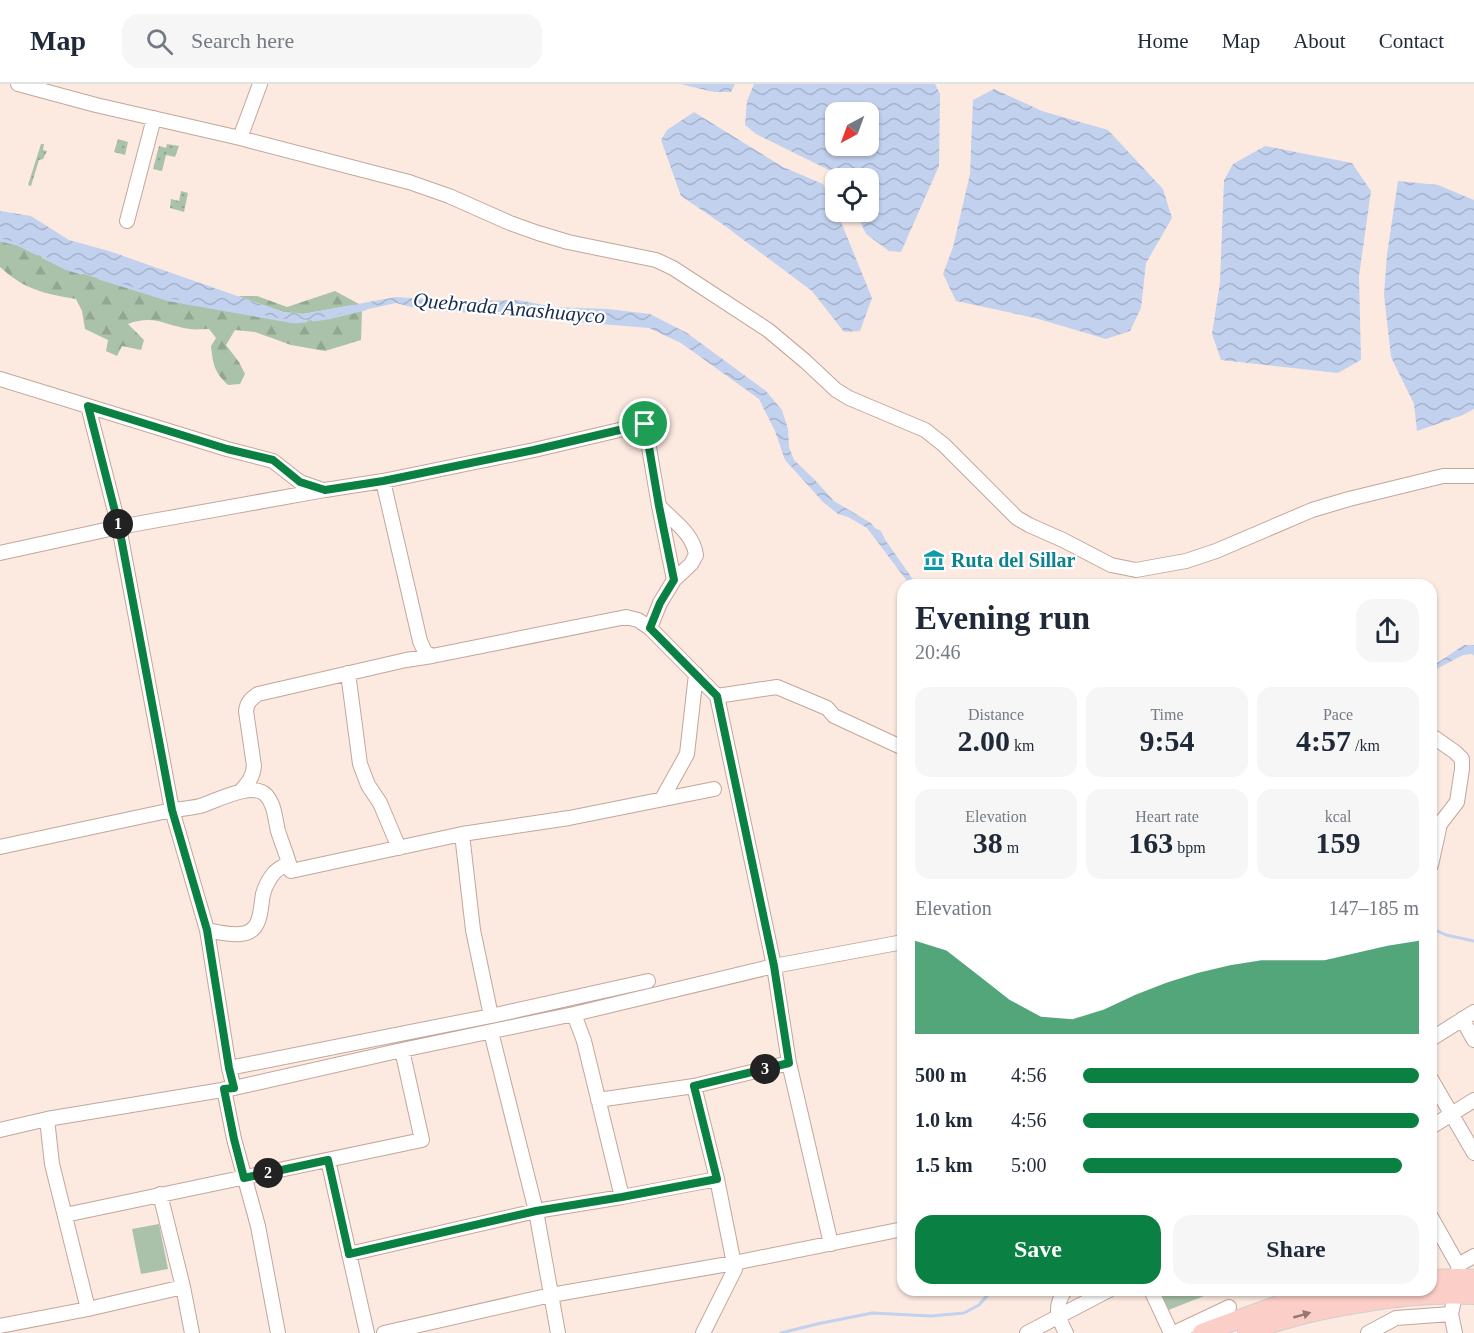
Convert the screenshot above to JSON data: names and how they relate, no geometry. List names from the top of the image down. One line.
{"water":["Quebrada Anashuayco"],"places":{"museum":["Ruta del Sillar"]},"north":"bottom left","page":{"header":"Map","search":"Search here","nav":["Home","Map","About","Contact"],"pins":["1","3","2"],"heading":["Evening run","20:46"],"stats":[["Distance","2.00 km"],["Time","9:54"],["Pace","4:57 /km"],["Elevation","38 m"],["Heart rate","163 bpm"],["kcal","159"]],"chart":["Elevation","147–185 m"],"list":[{"name":"500 m","note":"4:56"},{"name":"1.0 km","note":"4:56"},{"name":"1.5 km","note":"5:00"}],"buttons":["Save","Share"]}}
